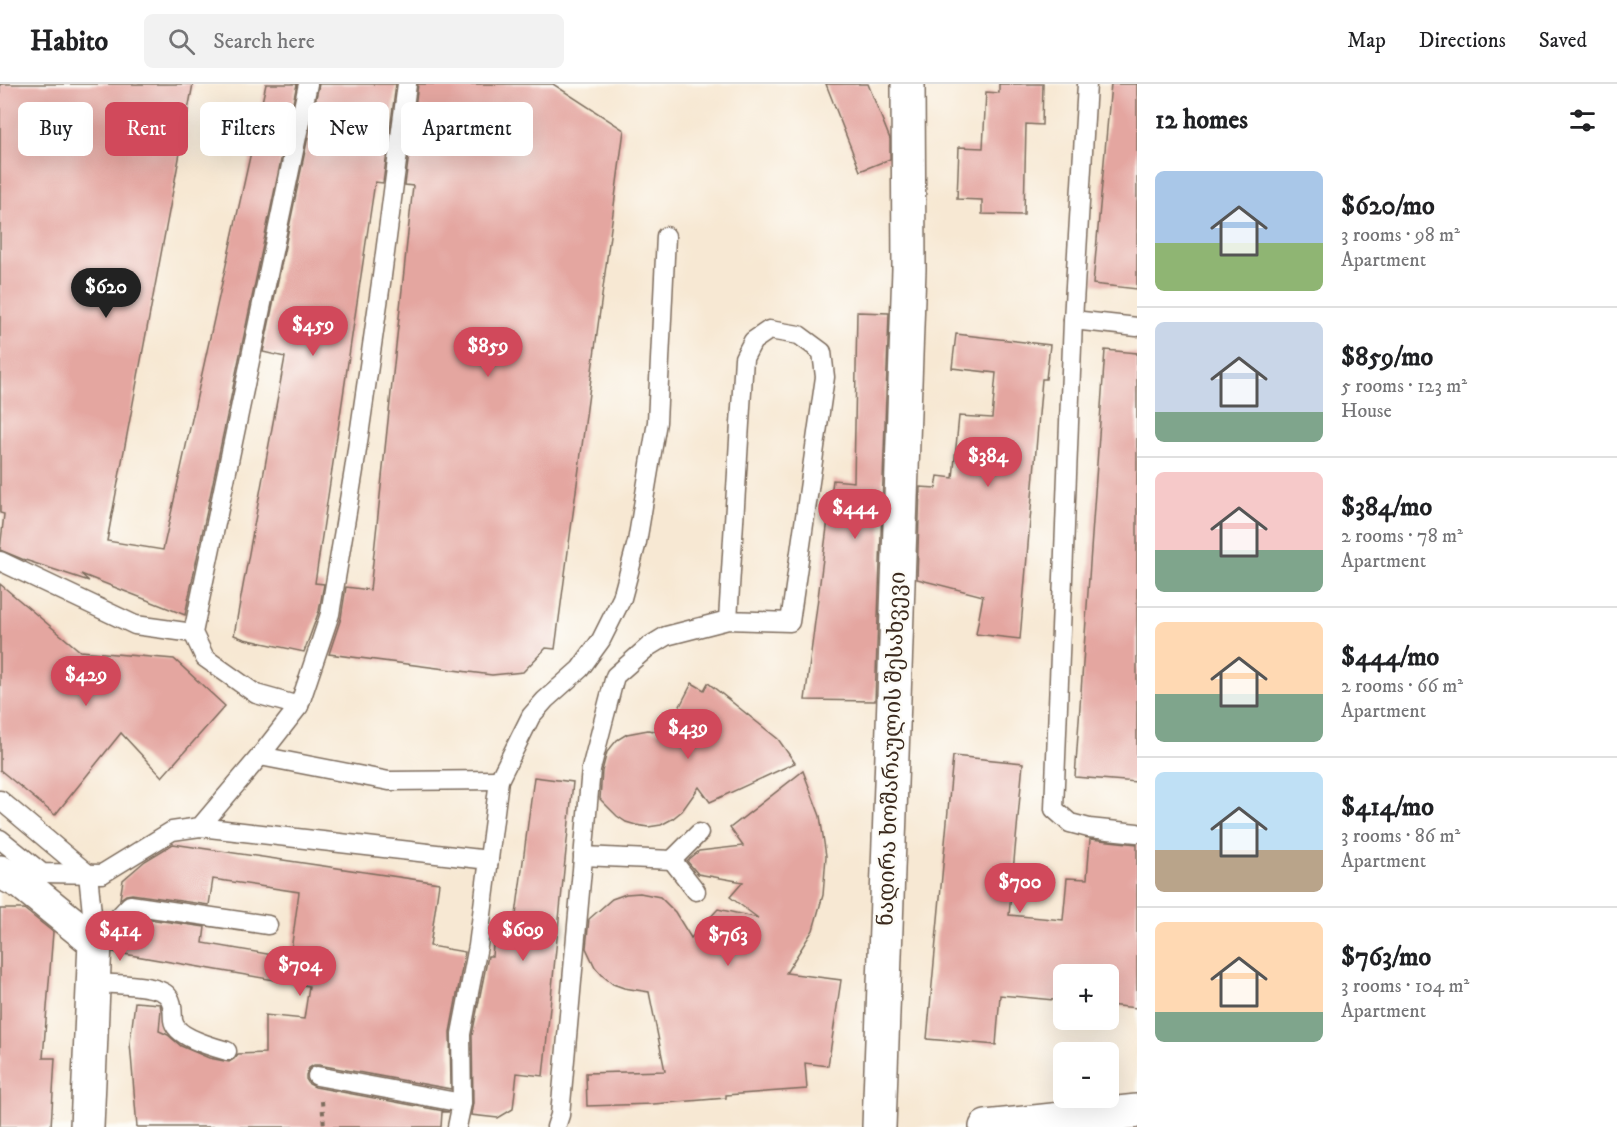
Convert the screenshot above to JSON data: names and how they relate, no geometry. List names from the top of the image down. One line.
{"streets":{"street":["ნადირა ხოშარაულის შესახვევი"]},"page":{"header":"Habito","search":"Search here","nav":["Map","Directions","Saved"],"heading":"12 homes","chip":["Buy","Rent","Filters","New","Apartment"],"list":[{"name":"$620/mo","note":"3 rooms · 98 m² · Apartment"},{"name":"$859/mo","note":"5 rooms · 123 m² · House"},{"name":"$384/mo","note":"2 rooms · 78 m² · Apartment"},{"name":"$444/mo","note":"2 rooms · 66 m² · Apartment"},{"name":"$414/mo","note":"3 rooms · 86 m² · Apartment"},{"name":"$763/mo","note":"3 rooms · 104 m² · Apartment"}],"price":["$620","$459","$859","$384","$444","$429","$439","$700","$414","$609","$763","$704"],"map_buttons":["+","−"]}}
